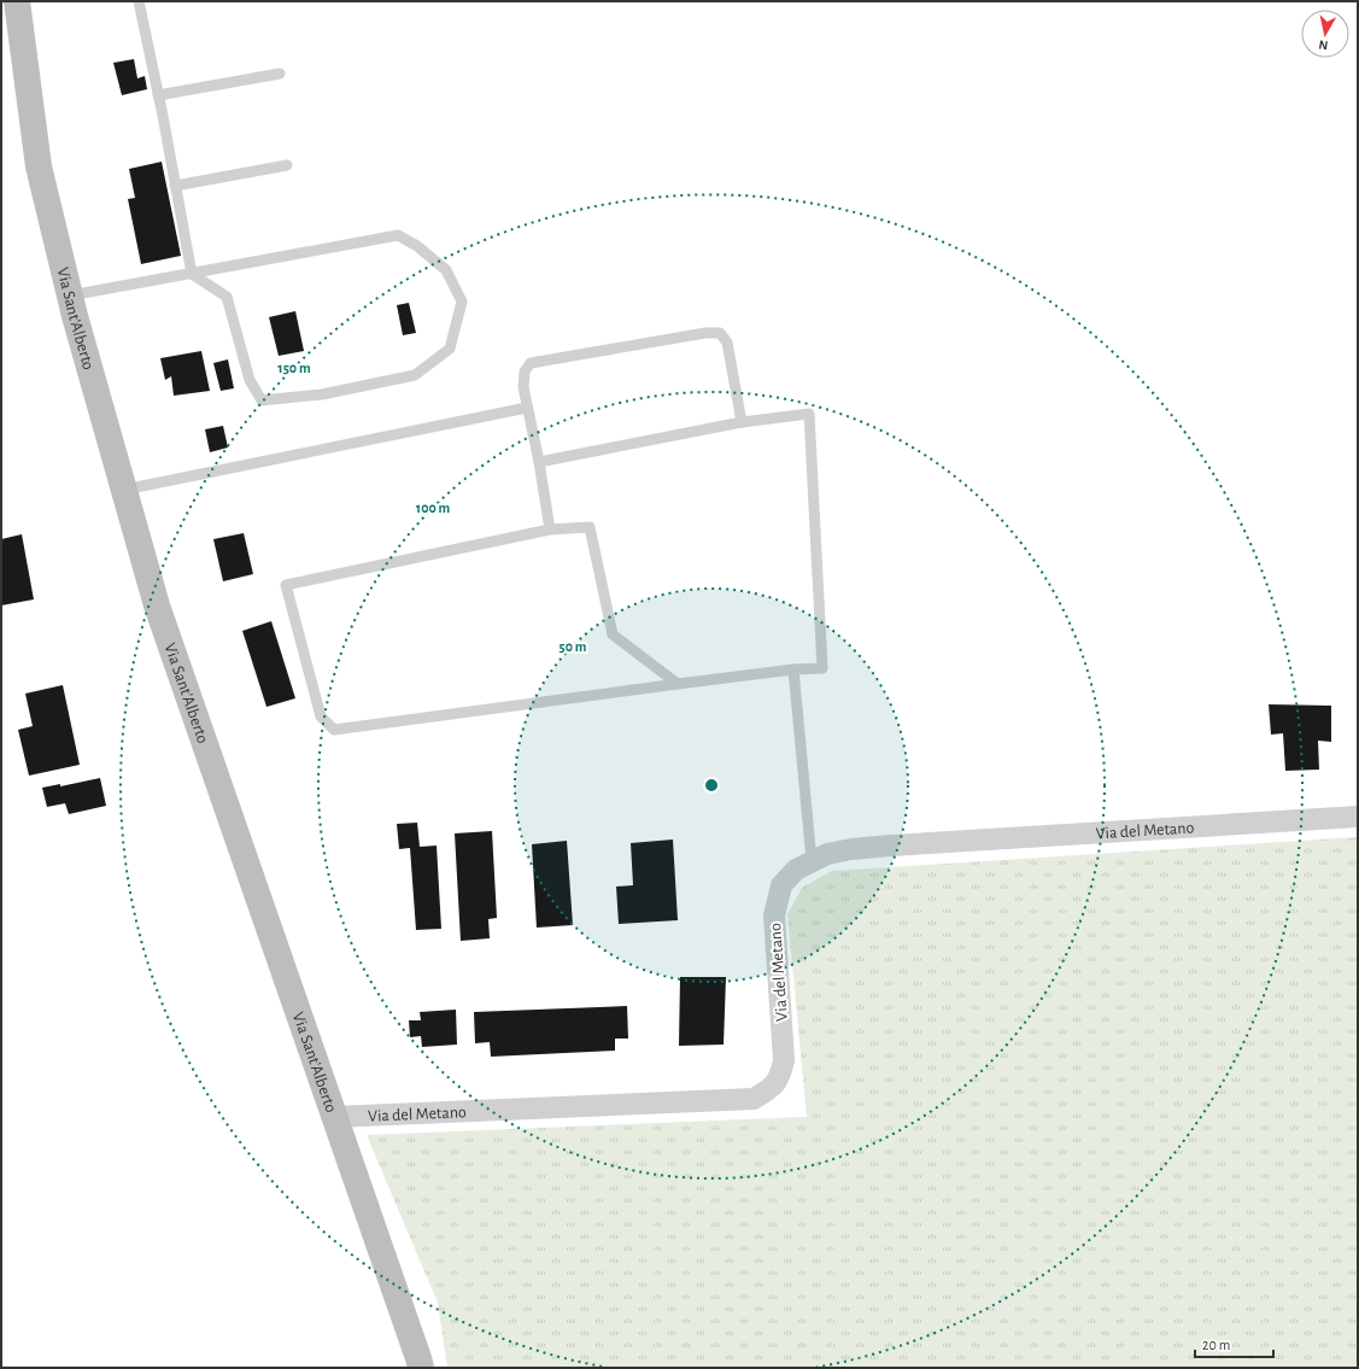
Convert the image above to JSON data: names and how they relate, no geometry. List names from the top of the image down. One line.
{"streets":{"main road":["Via Sant'Alberto"],"street":["Via del Metano"]},"crossings":[["Via Sant'Alberto","Via del Metano"]],"scale_bar":"20 m","north":"bottom","rings":["150 m","100 m","50 m"]}
